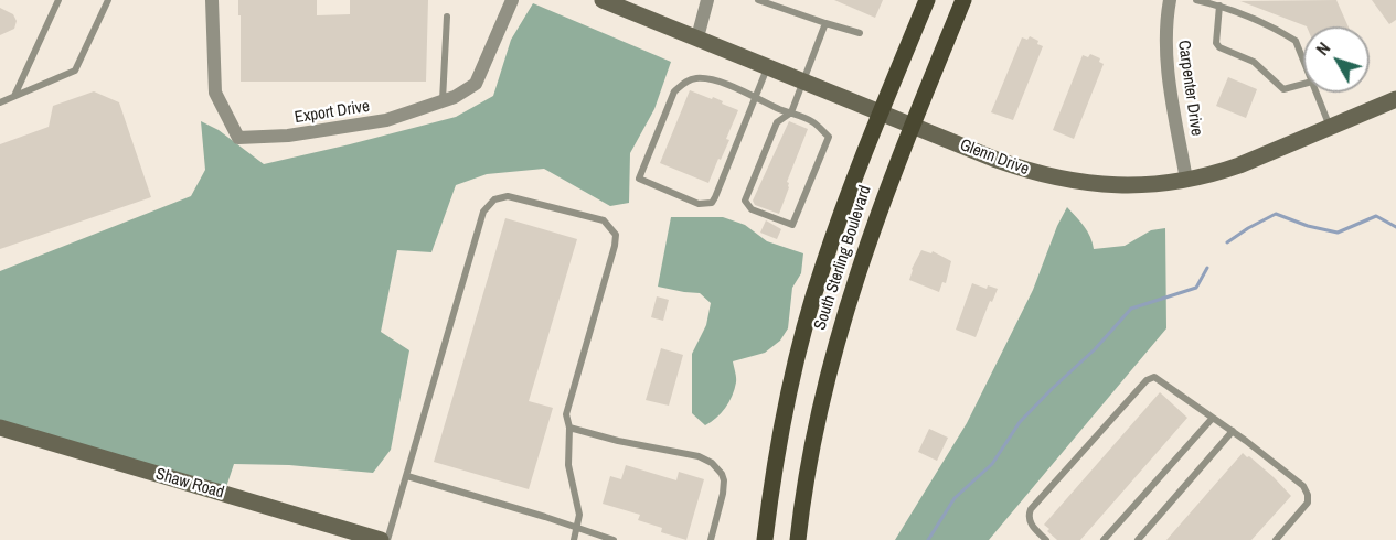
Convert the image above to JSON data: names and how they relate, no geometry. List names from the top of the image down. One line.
{"streets":{"main road":["South Sterling Boulevard"],"street":["Carpenter Drive","Export Drive","Glenn Drive","Shaw Road"]},"crossings":[["Carpenter Drive","Glenn Drive"],["Glenn Drive","South Sterling Boulevard"]],"north":"top left"}
